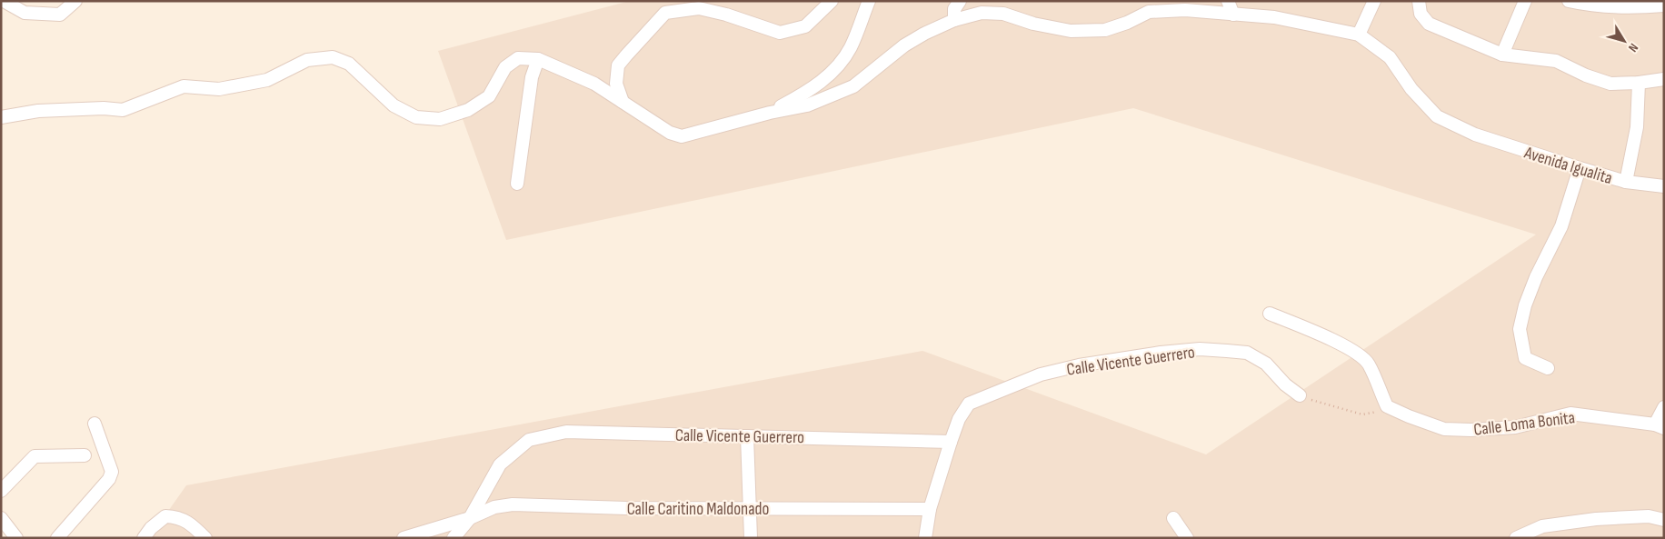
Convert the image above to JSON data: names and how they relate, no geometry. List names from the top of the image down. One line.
{"streets":{"street":["Avenida Igualita","Calle Vicente Guerrero","Calle Loma Bonita","Calle Caritino Maldonado"]},"crossings":[["Calle Vicente Guerrero","Calle Caritino Maldonado"]],"north":"bottom right"}
